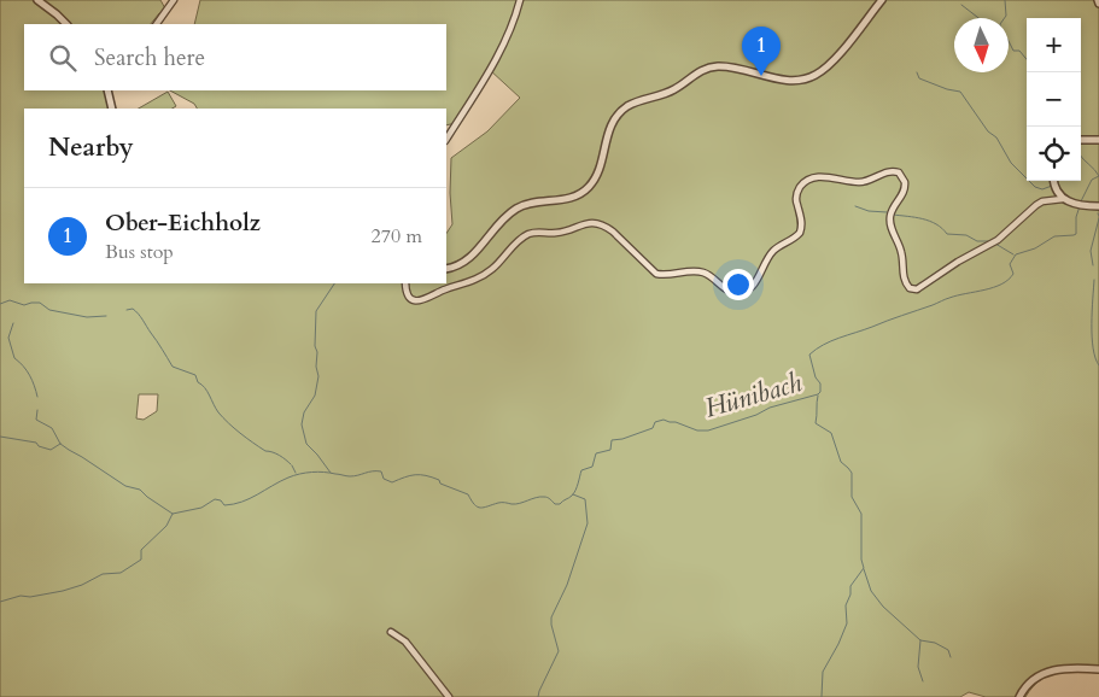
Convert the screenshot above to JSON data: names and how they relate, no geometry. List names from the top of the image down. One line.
{"water":["Hünibach"],"north":"bottom","page":{"map_buttons":["+","−"],"search":"Search here","pins":"1","heading":"Nearby","list":[{"mark":"1","name":"Ober-Eichholz","note":"Bus stop","value":"270 m"}]}}
